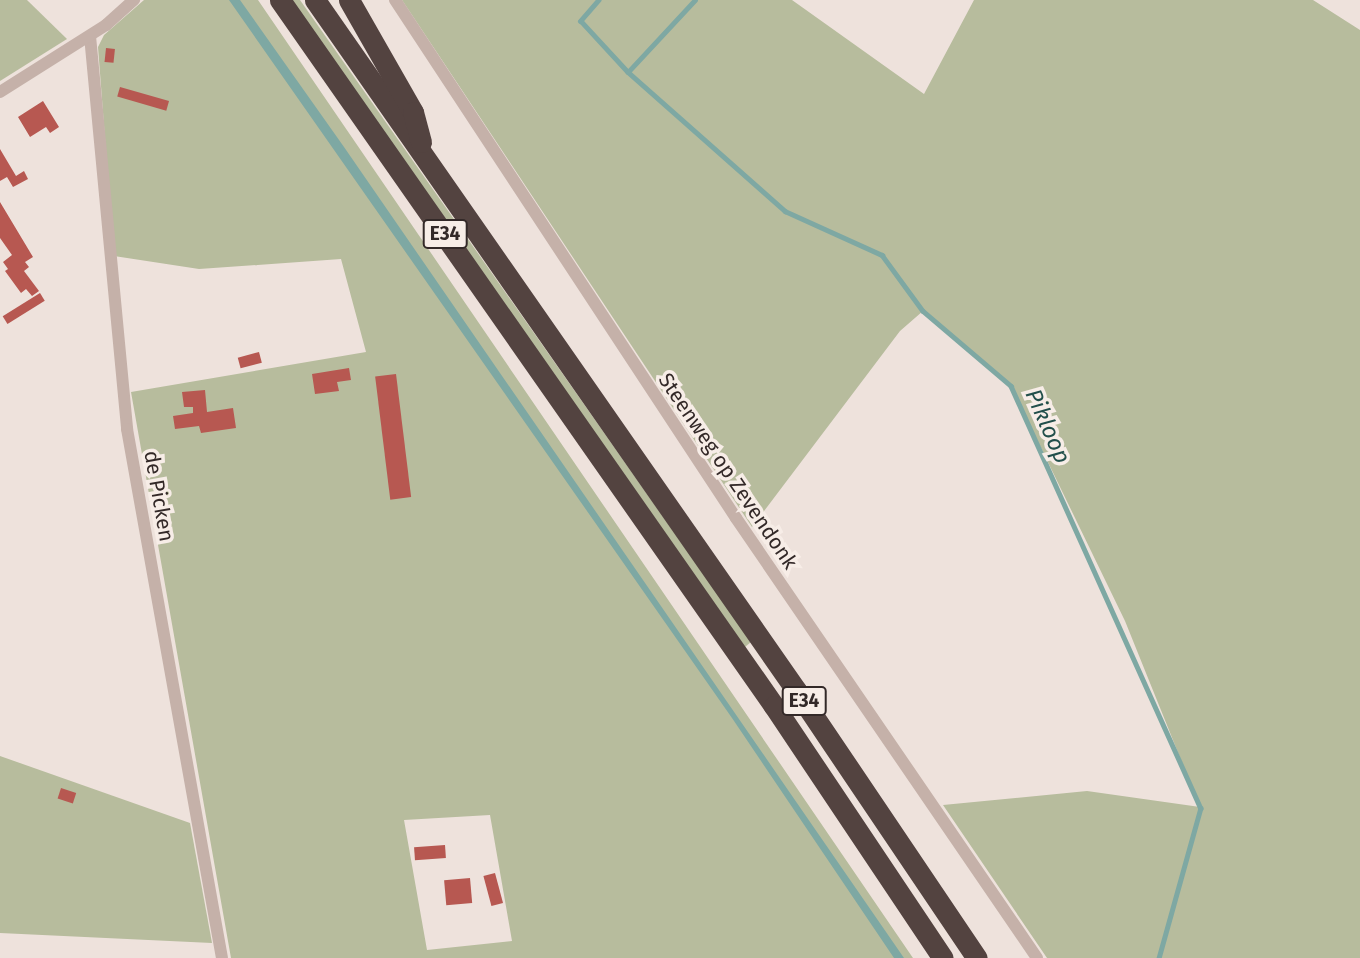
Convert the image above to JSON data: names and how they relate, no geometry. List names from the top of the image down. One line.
{"streets":{"highway":["E34"],"street":["Steenweg op Zevendonk","de Picken"]},"water":["Pikloop"]}
